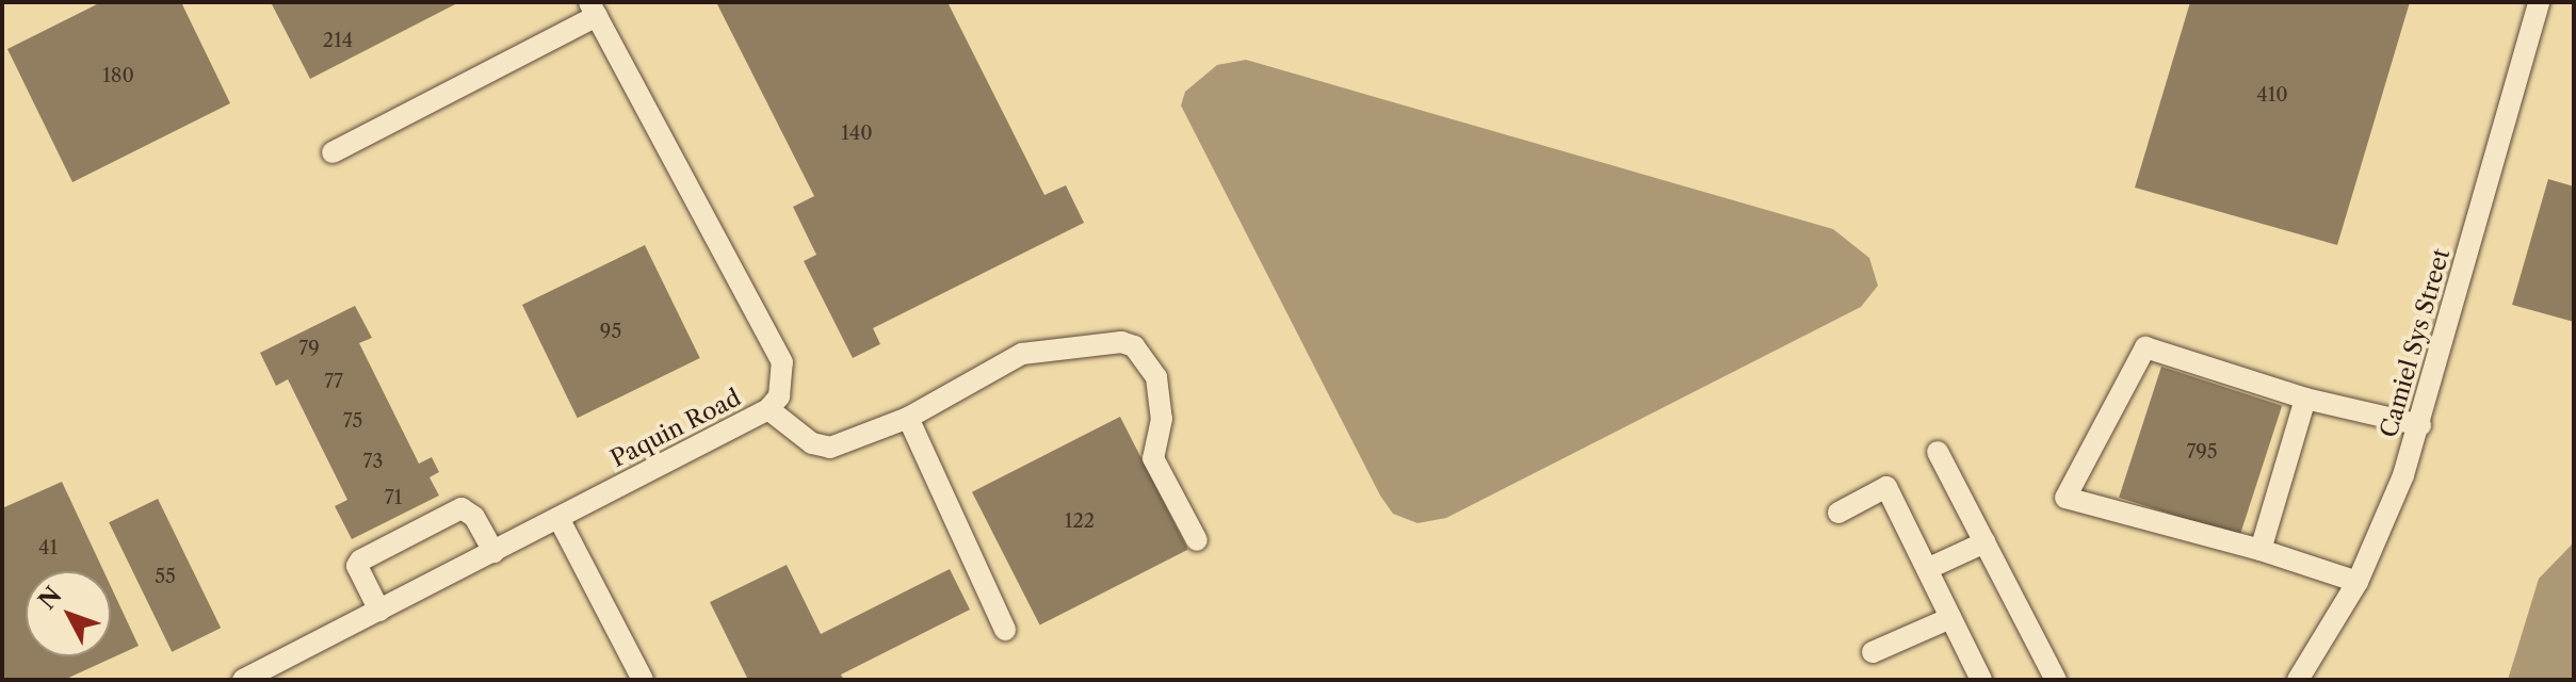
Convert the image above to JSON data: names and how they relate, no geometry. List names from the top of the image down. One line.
{"streets":{"street":["Camiel Sys Street","Paquin Road"]},"house_numbers":["214","180","410","140","95","79","77","75","795","73","71","122","41","55"],"north":"top left"}
